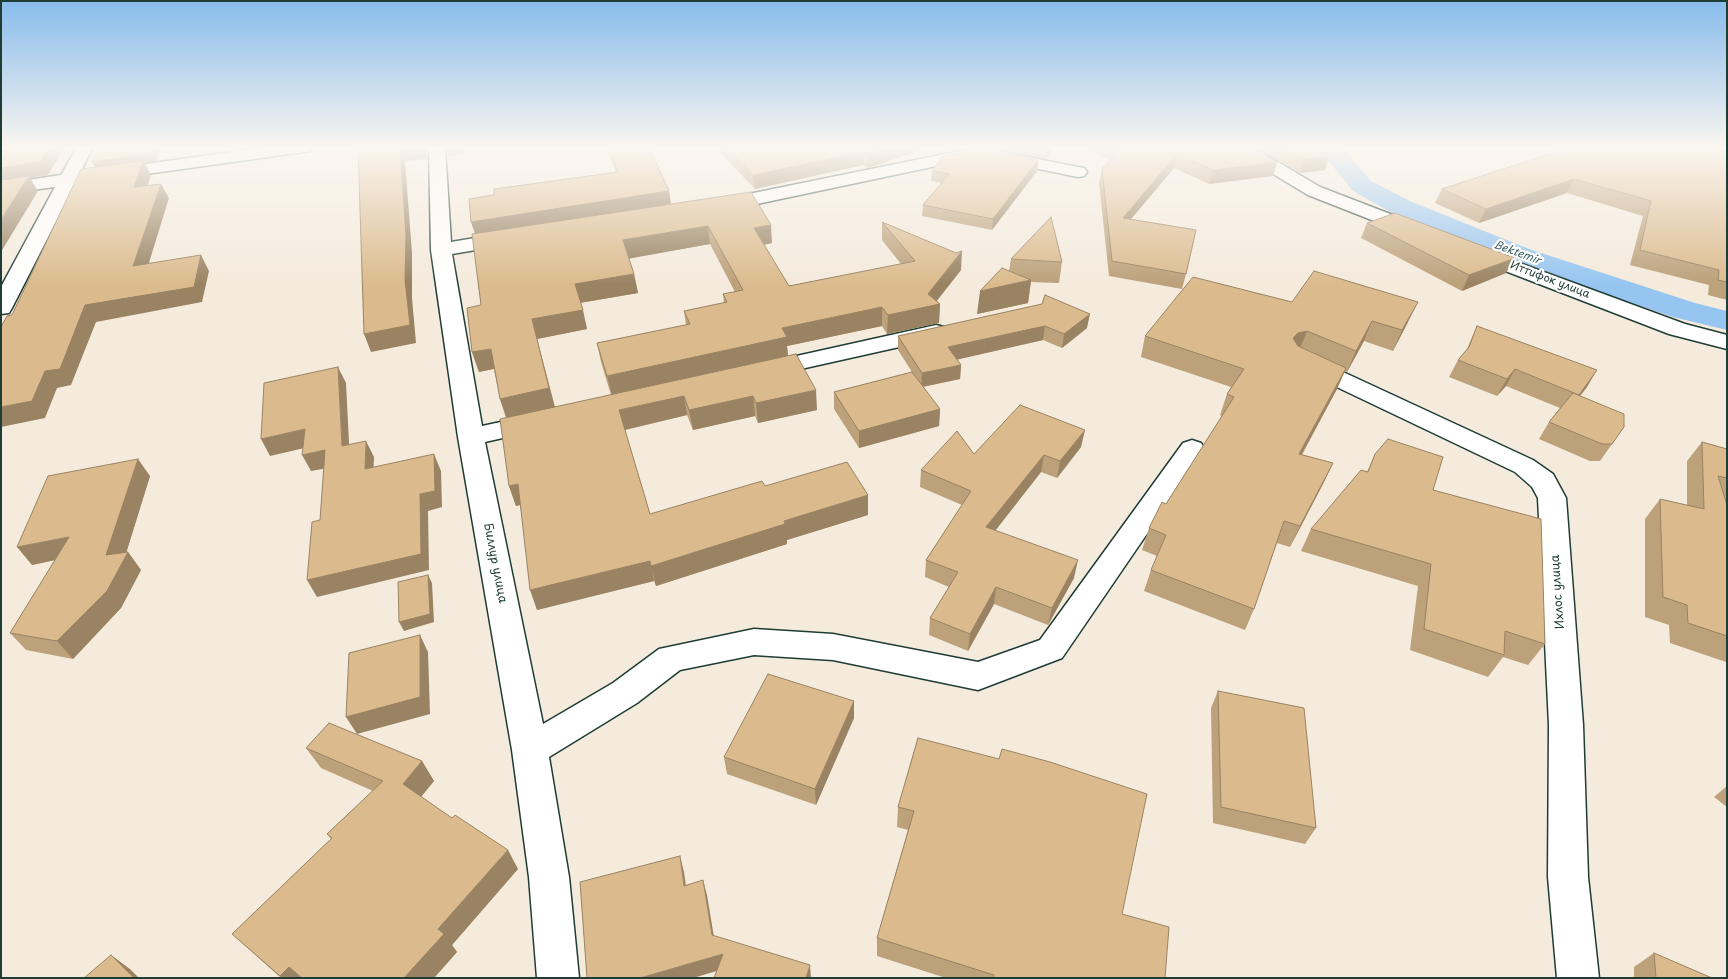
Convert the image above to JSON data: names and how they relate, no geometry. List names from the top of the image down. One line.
{"streets":{"street":["Иттифок улица","Биллур улица","Ихлос улица"]},"water":["Bektemir"]}
